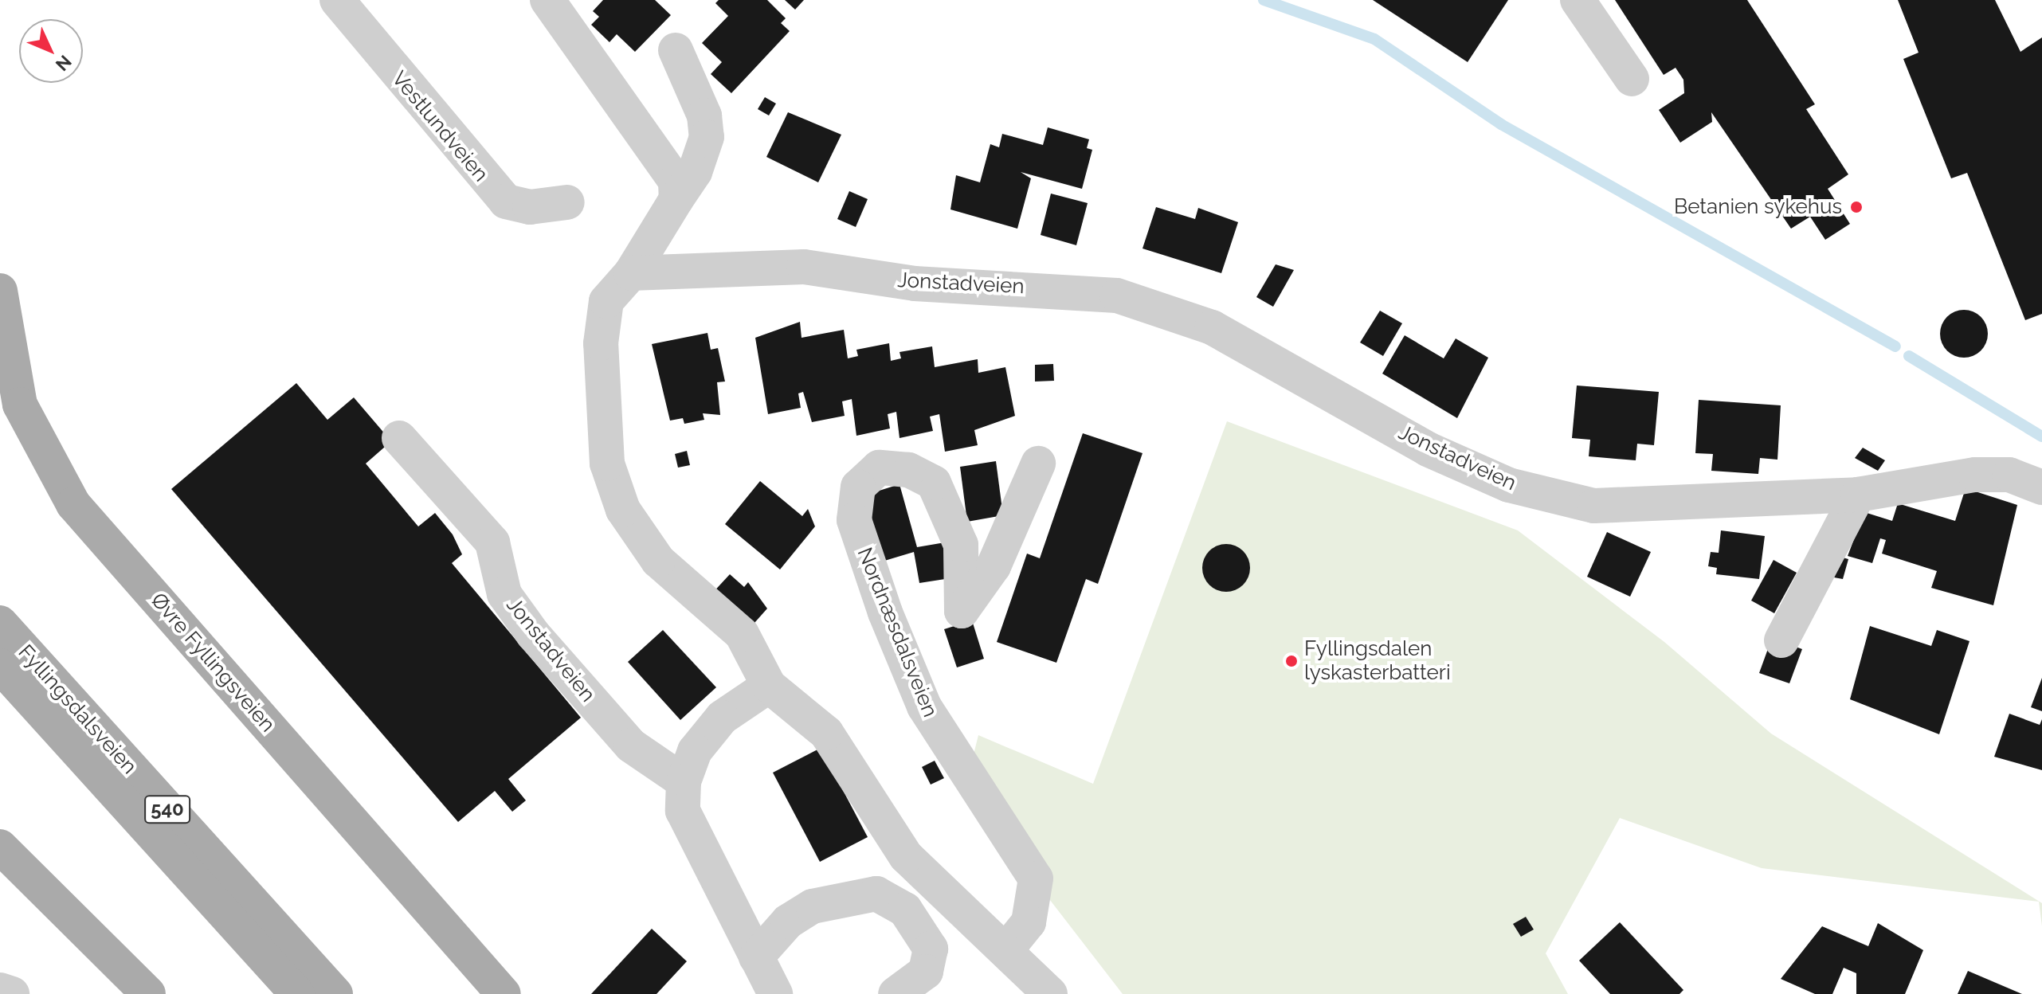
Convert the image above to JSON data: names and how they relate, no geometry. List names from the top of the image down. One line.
{"streets":{"main road":["Øvre Fyllingsveien","Fyllingsdalsveien","540"],"street":["Vestlundveien","Jonstadveien","Nordnæsdalsveien"]},"places":["Betanien sykehus","Fyllingsdalen lyskasterbatteri"],"north":"bottom right"}
